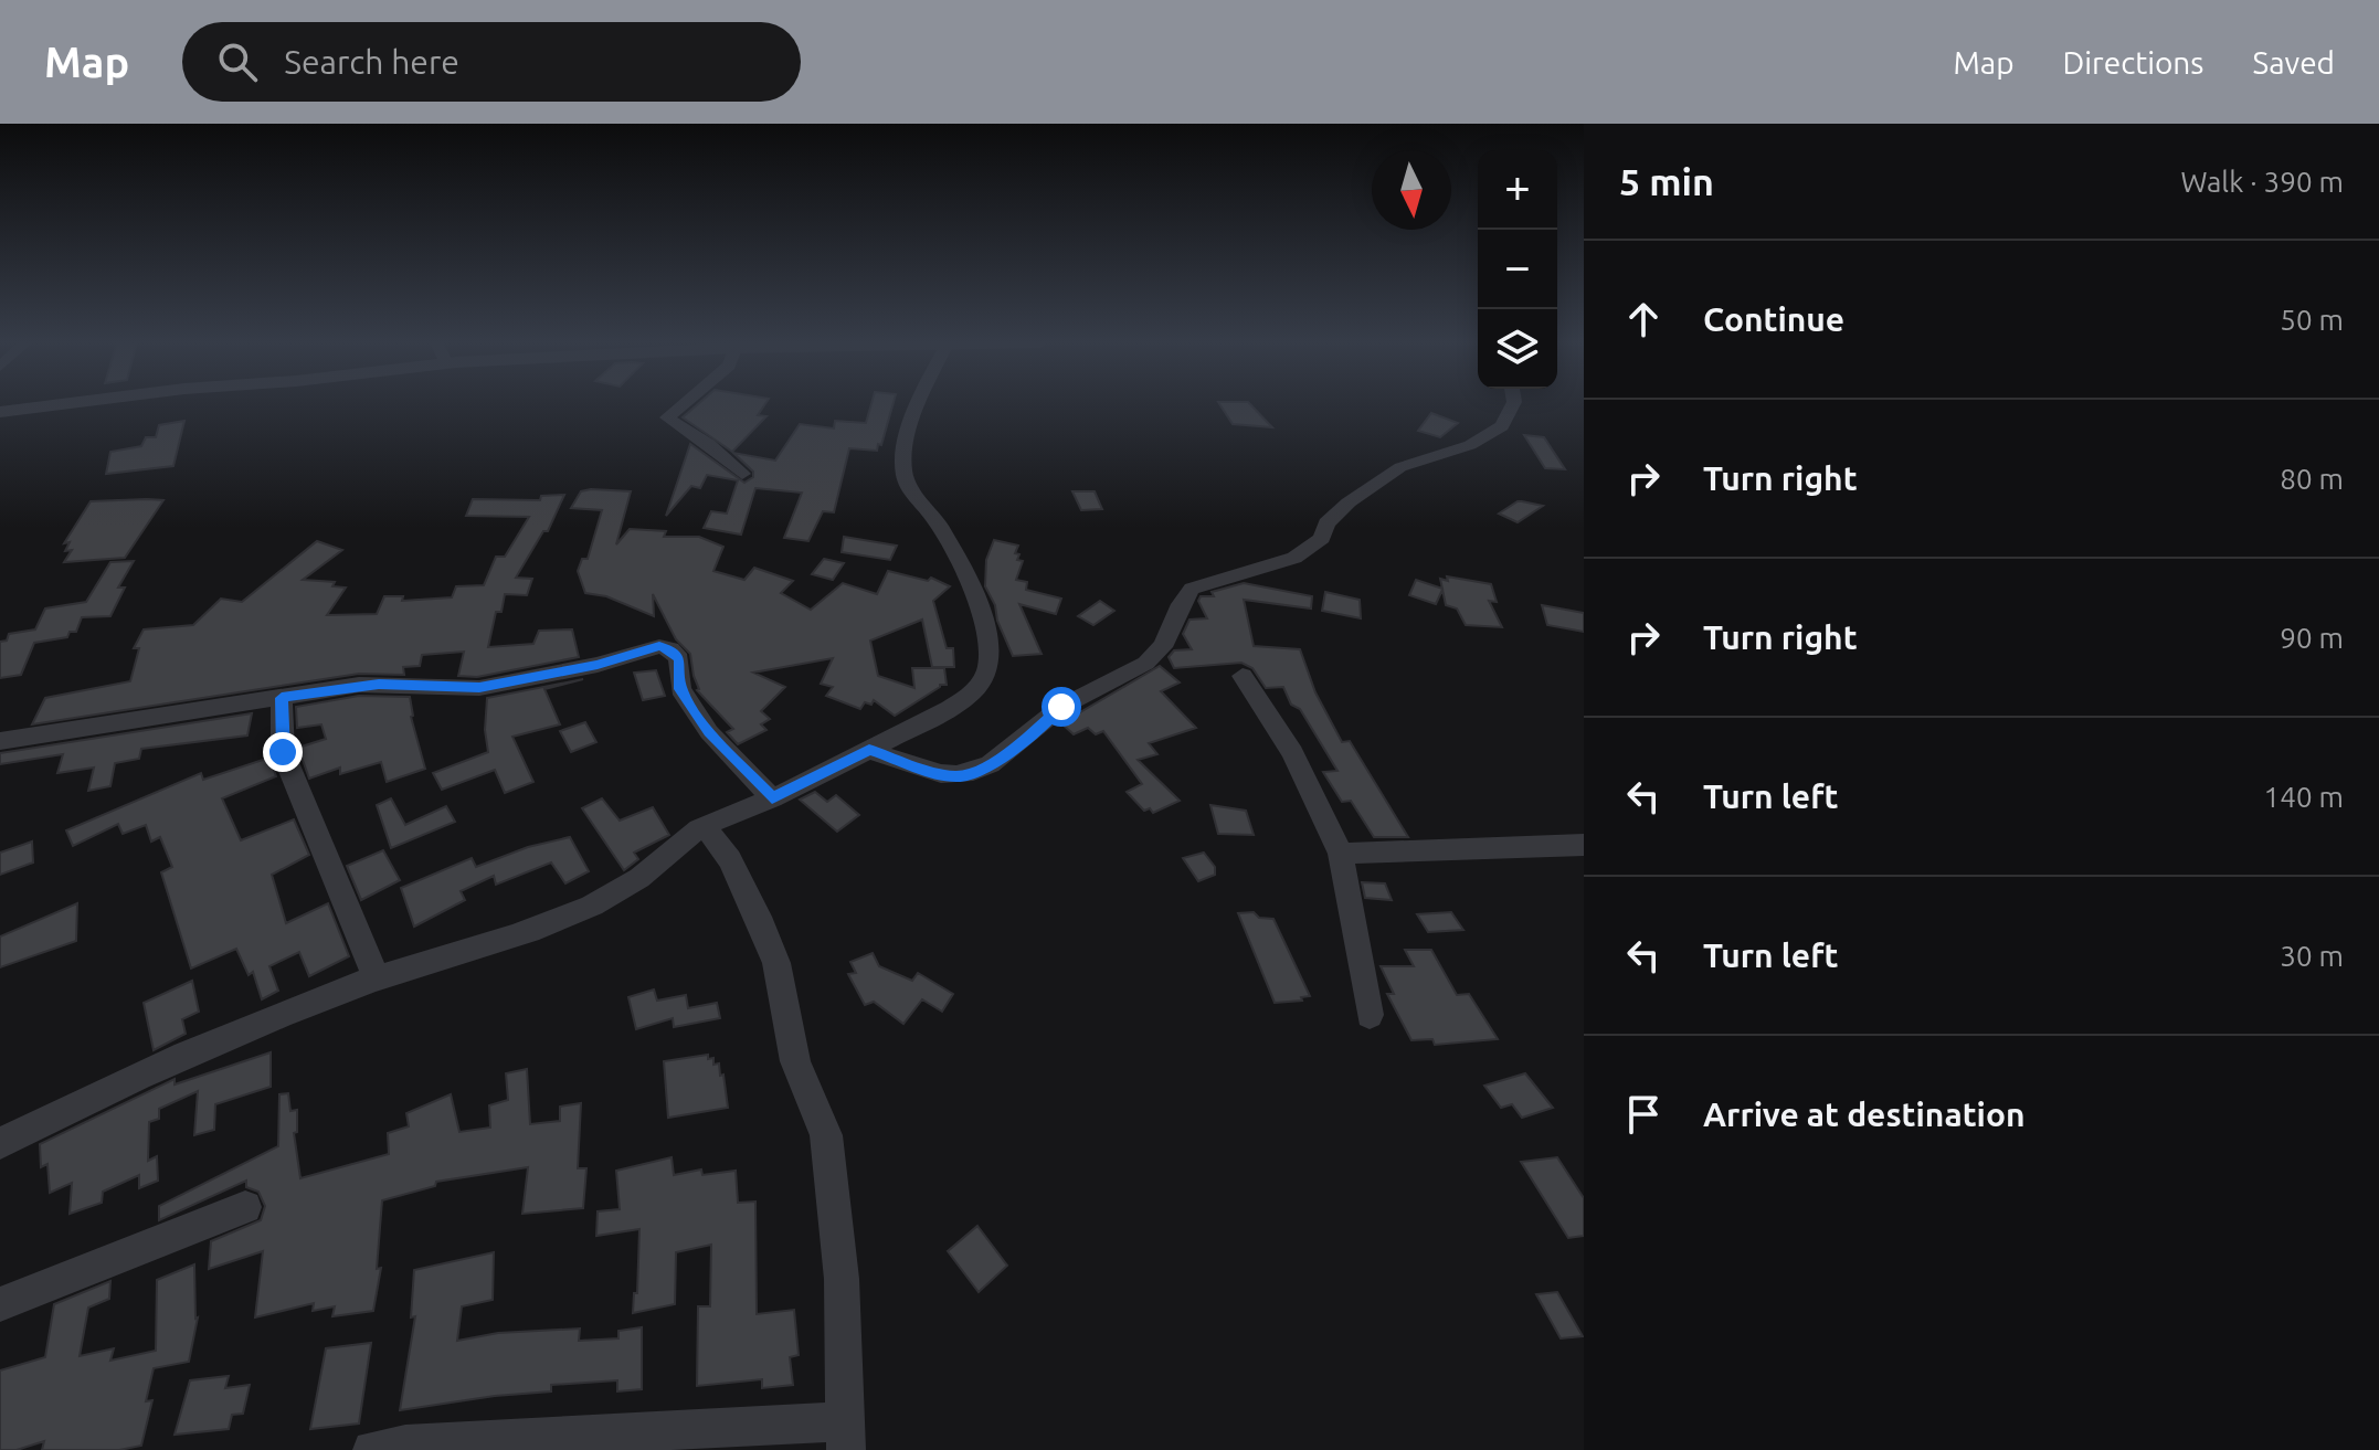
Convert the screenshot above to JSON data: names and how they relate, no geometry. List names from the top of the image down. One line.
{"north":"bottom","page":{"header":"Map","search":"Search here","nav":["Map","Directions","Saved"],"heading":["5 min","Walk · 390 m"],"map_buttons":["+","−"],"list":[["Continue","50 m"],["Turn right","80 m"],["Turn right","90 m"],["Turn left","140 m"],["Turn left","30 m"],"Arrive at destination"]}}
